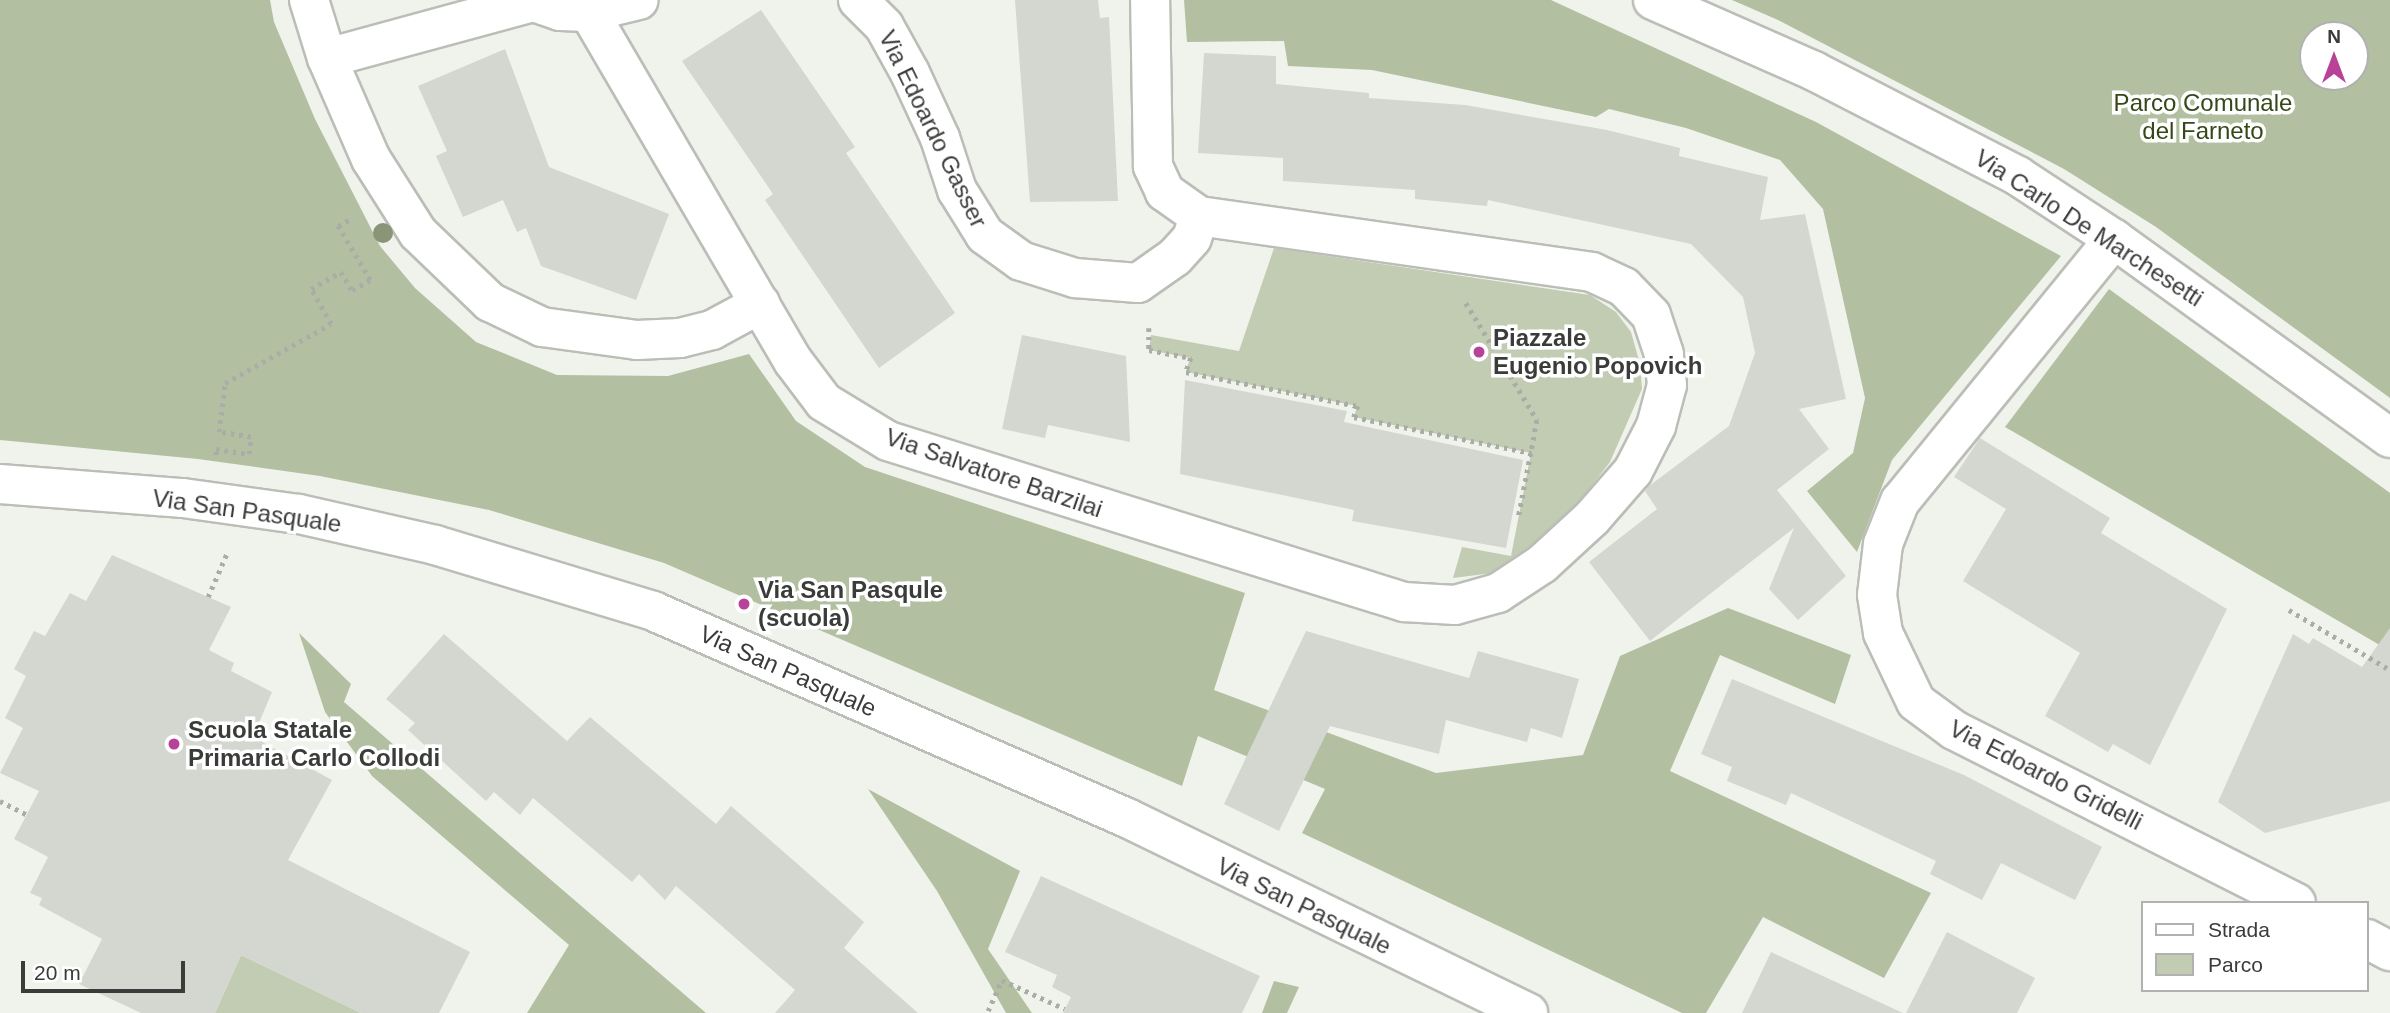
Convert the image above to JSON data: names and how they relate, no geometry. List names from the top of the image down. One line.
{"streets":{"street":["Via Edoardo Gasser","Via Carlo De Marchesetti","Via Salvatore Barzilai","Via San Pasquale","Via Edoardo Gridelli"]},"crossings":[["Via Carlo De Marchesetti","Via Edoardo Gridelli"]],"parks":["Parco Comunale del Farneto"],"places":["Piazzale Eugenio Popovich","Via San Pasqule (scuola)","Scuola Statale Primaria Carlo Collodi"],"legend":["Strada","Parco"],"scale_bar":"20 m","north":"top"}
